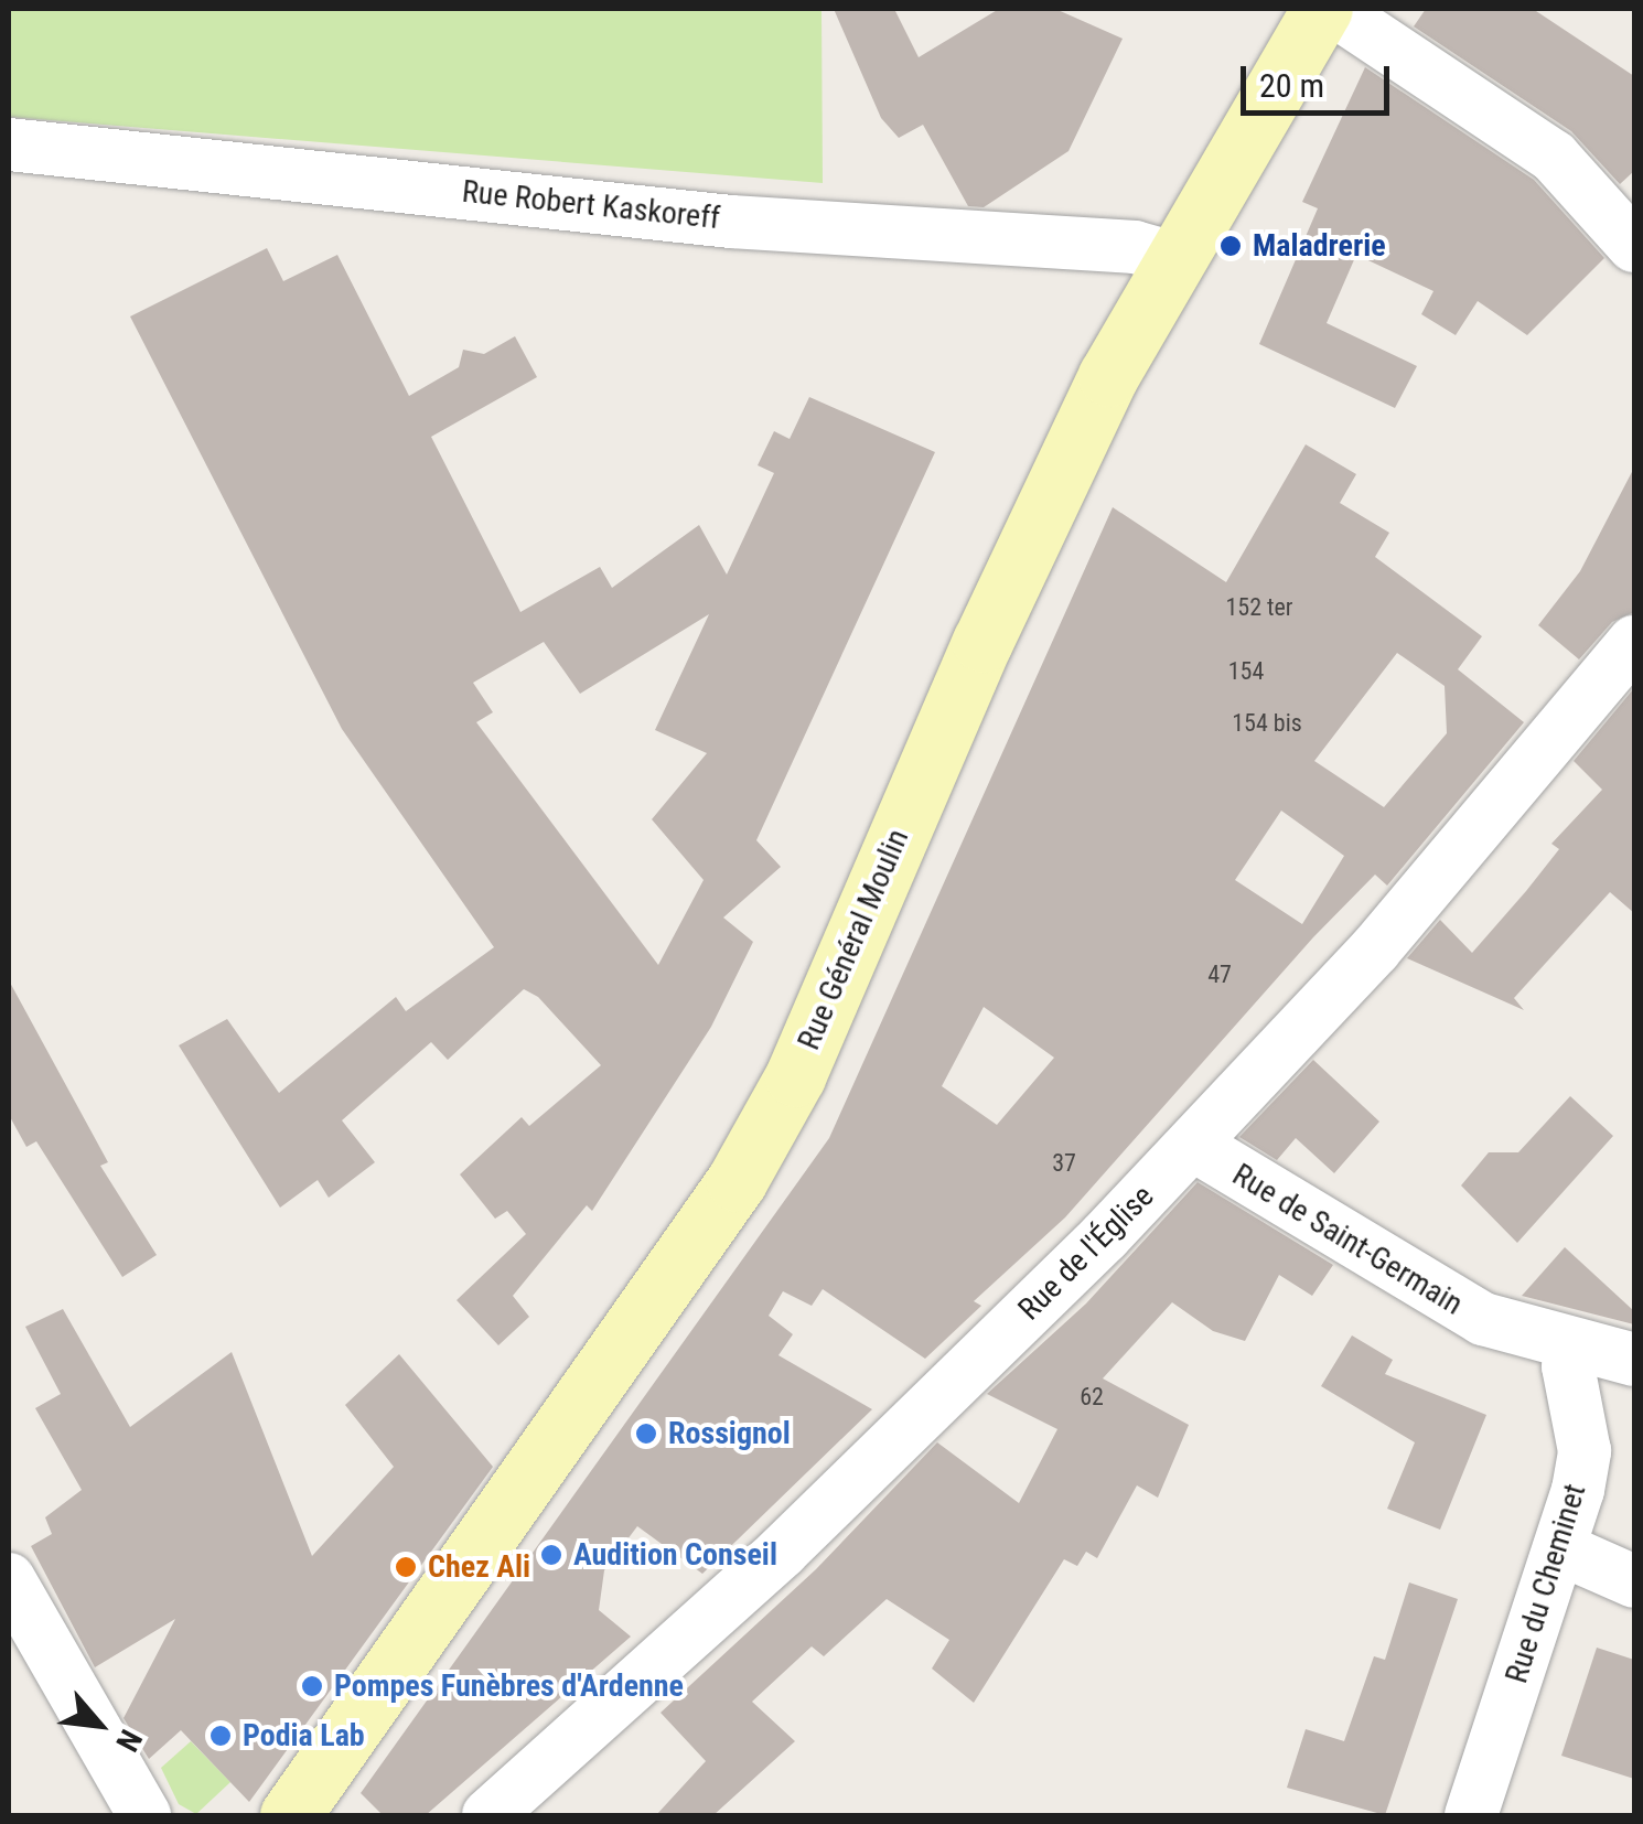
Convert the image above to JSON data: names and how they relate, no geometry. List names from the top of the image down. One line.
{"streets":{"main road":["Rue Général Moulin"],"street":["Rue Robert Kaskoreff","Rue de Saint-Germain","Rue de l'Église","Rue du Cheminet"]},"crossings":[["Rue Robert Kaskoreff","Rue Général Moulin"],["Rue de Saint-Germain","Rue de l'Église"],["Rue de Saint-Germain","Rue du Cheminet"]],"places":["Maladrerie","Rossignol","Audition Conseil","Chez Ali","Pompes Funèbres d'Ardenne","Podia Lab"],"house_numbers":["152 ter","154","154 bis","47","37","62"],"scale_bar":"20 m","north":"bottom right"}
